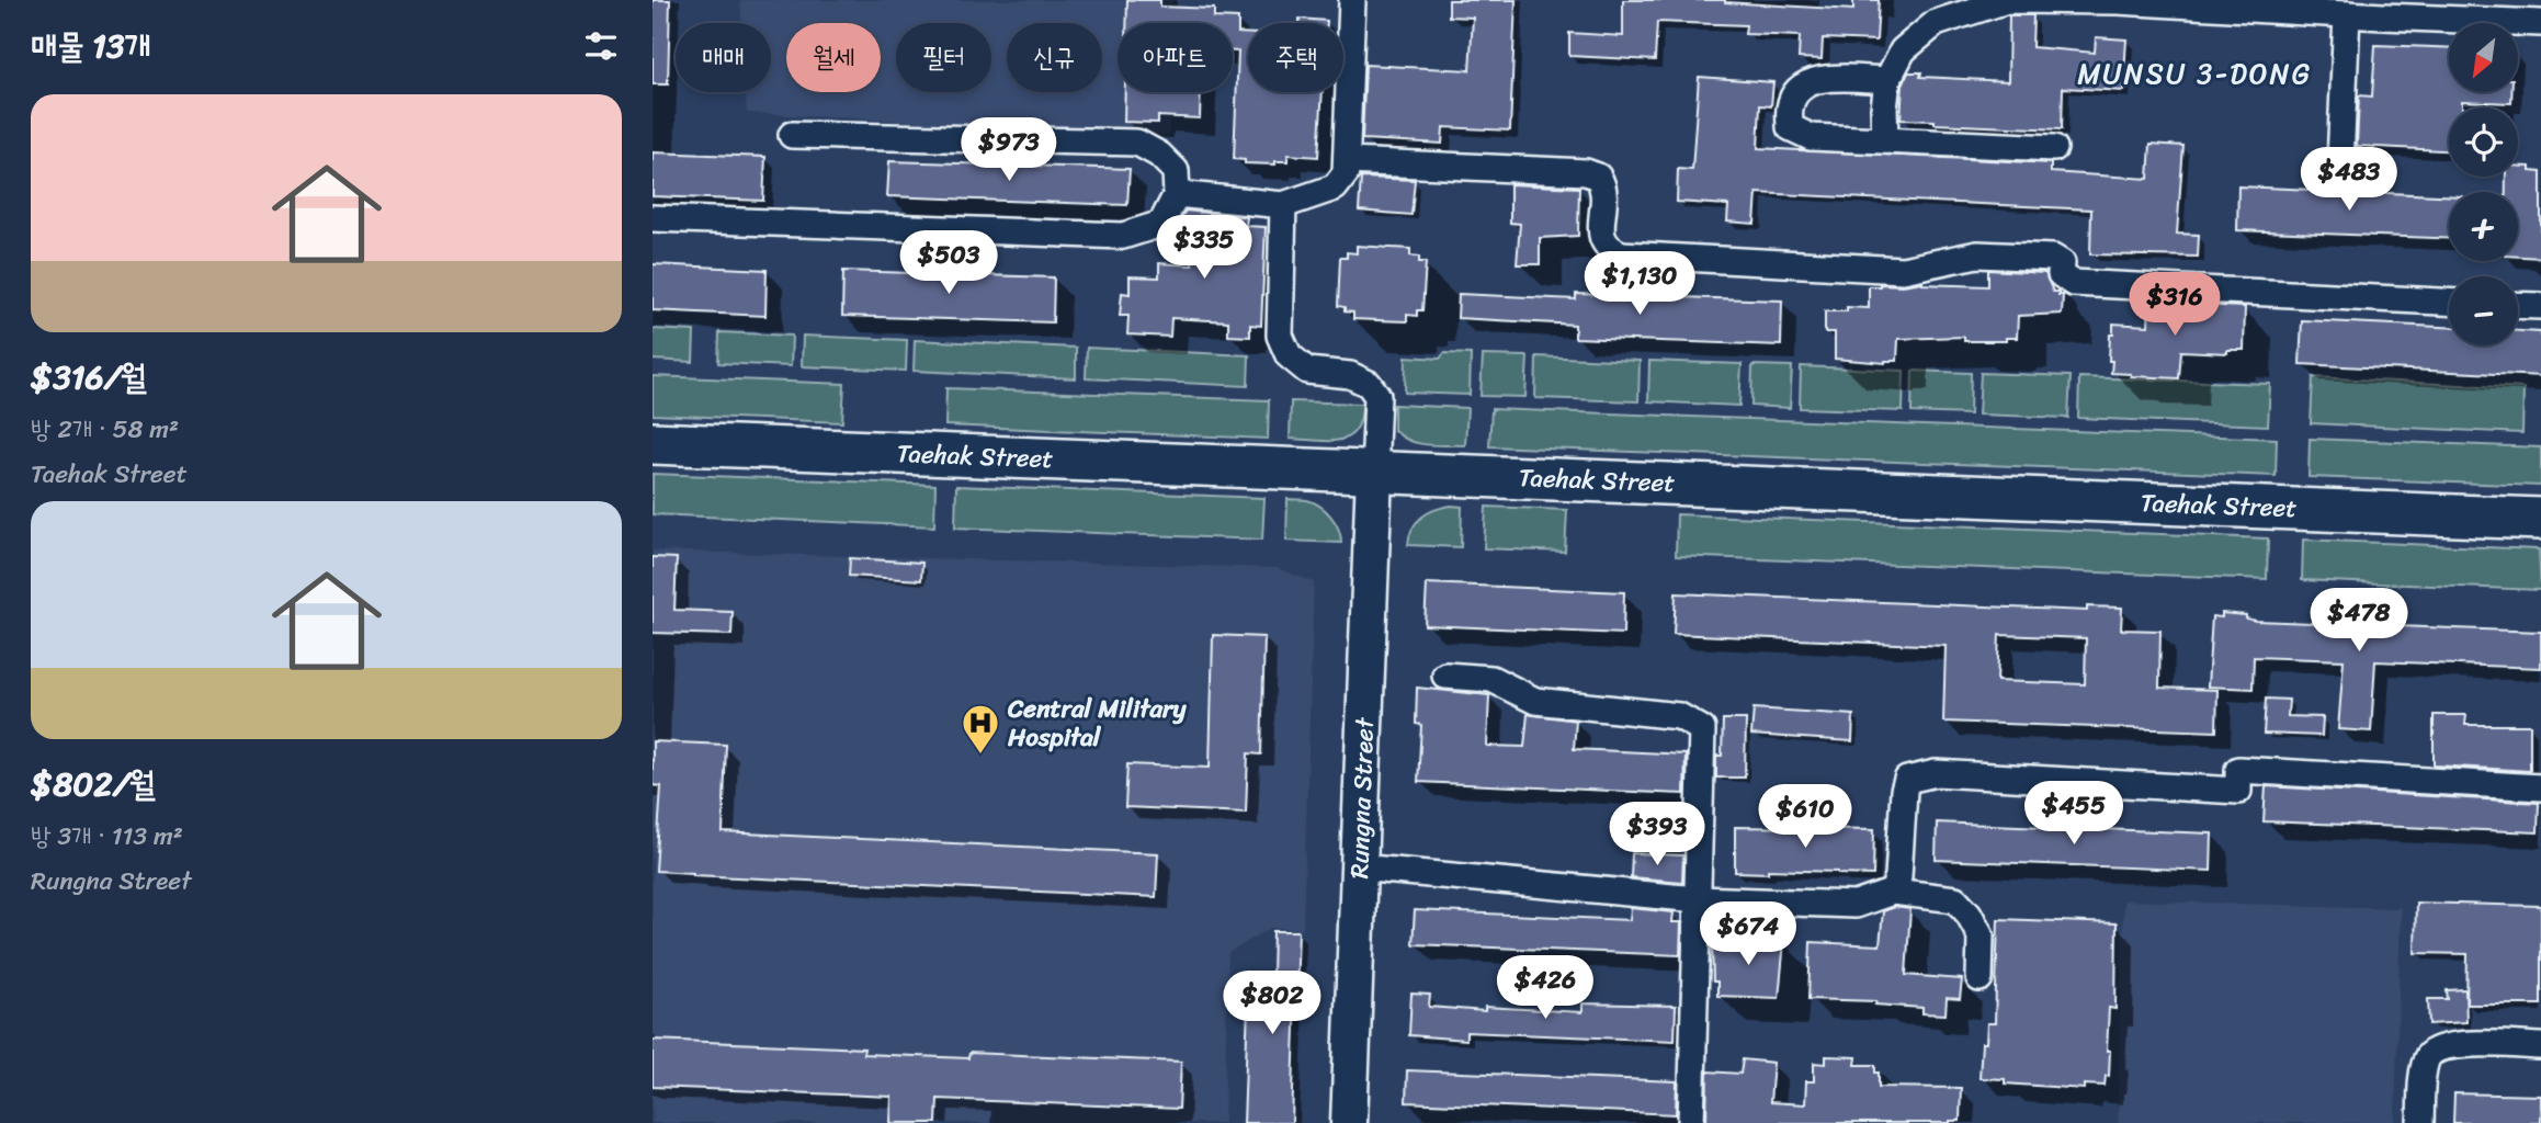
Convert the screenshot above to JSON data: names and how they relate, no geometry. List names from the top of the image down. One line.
{"streets":{"main road":["Taehak Street","Rungna Street"]},"crossings":[["Taehak Street","Rungna Street"]],"districts":["MUNSU 3-DONG"],"places":{"hospital":["Central Military Hospital"]},"north":"bottom left","page":{"heading":"매물 13개","map_buttons":["+","−"],"chip":["매매","월세","필터","신규","아파트","주택"],"list":[{"name":"$316/월","note":"방 2개 · 58 m² · Taehak Street"},{"name":"$802/월","note":"방 3개 · 113 m² · Rungna Street"}],"price":["$973","$483","$335","$503","$1,130","$316","$478","$455","$610","$393","$674","$426","$802"]}}
